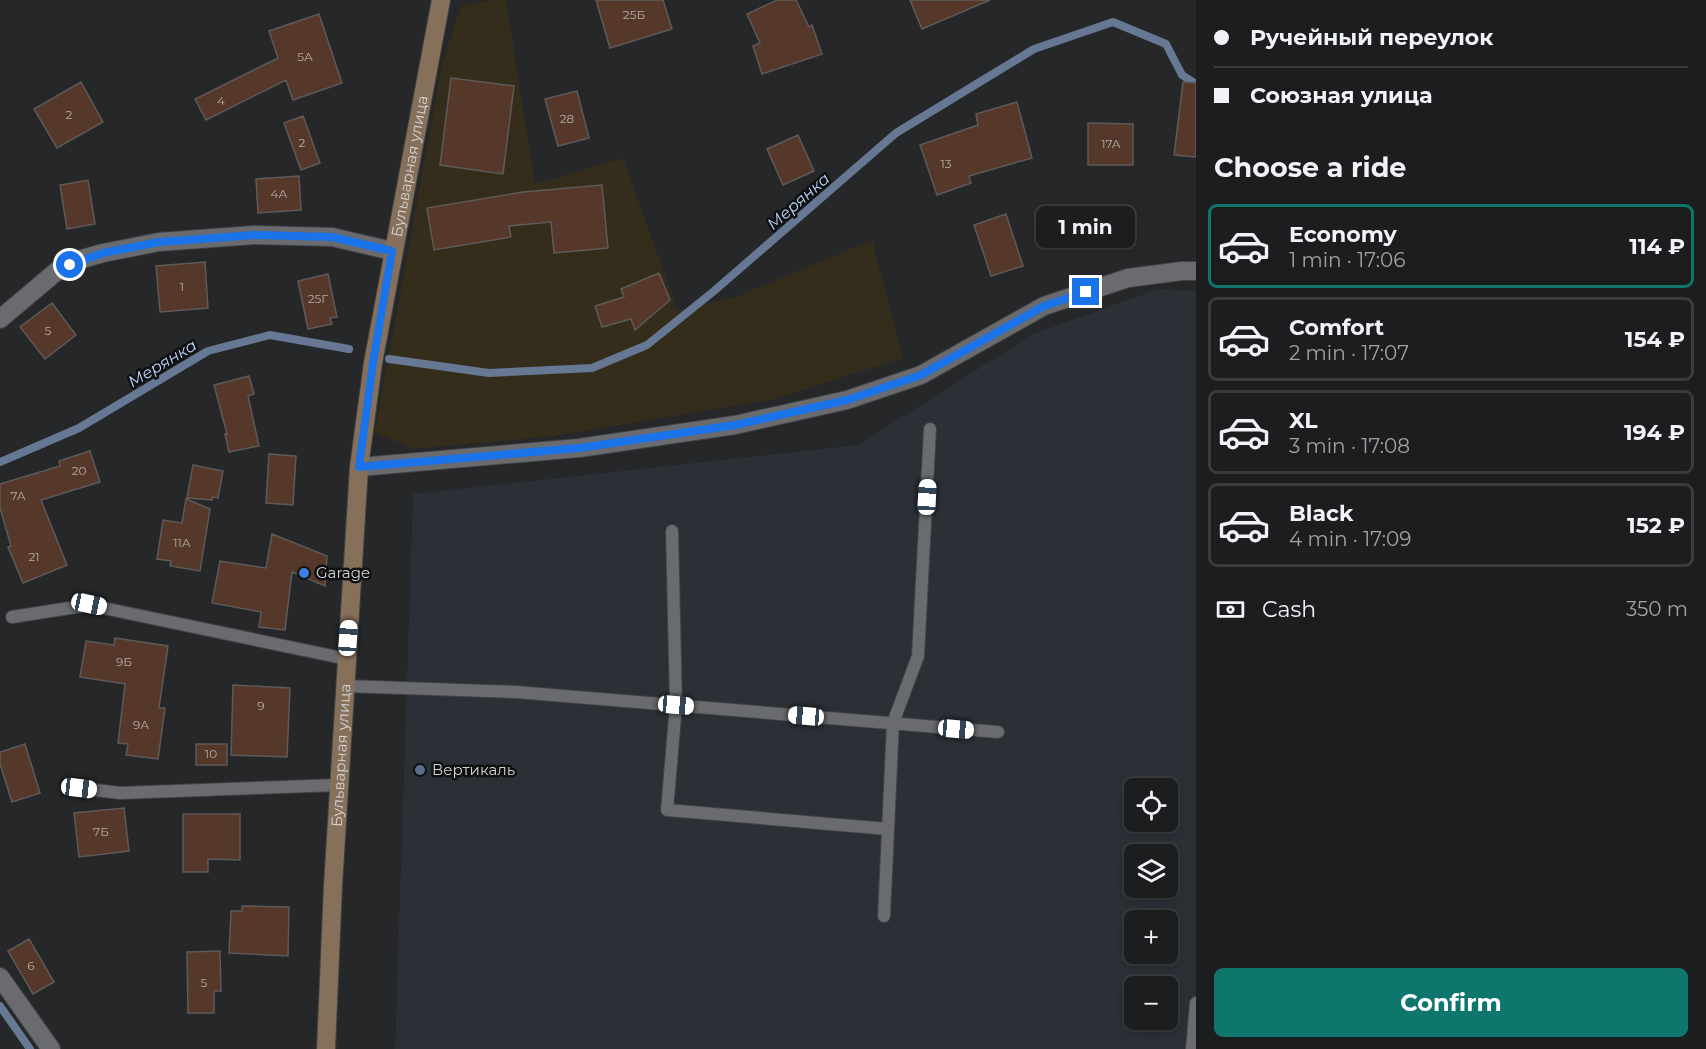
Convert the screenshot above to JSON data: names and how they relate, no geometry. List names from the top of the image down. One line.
{"streets":{"street":["Бульварная улица"]},"water":["Мерянка"],"places":["Garage","Вертикаль"],"house_numbers":["25Б","5А","4","2","28","2","17А","13","4А","1","25Г","5","20","7А","11А","21","9Б","9","9А","10","7Б","6","5"],"page":{"banner":["Ручейный переулок","Союзная улица"],"heading":"Choose a ride","list":[{"name":"Economy","note":"1 min · 17:06","value":"114 ₽"},{"name":"Comfort","note":"2 min · 17:07","value":"154 ₽"},{"name":"XL","note":"3 min · 17:08","value":"194 ₽"},{"name":"Black","note":"4 min · 17:09","value":"152 ₽"}],"bubble":"1 min","pay":["Cash","350 m"],"map_buttons":["+","−"],"buttons":"Confirm"}}
